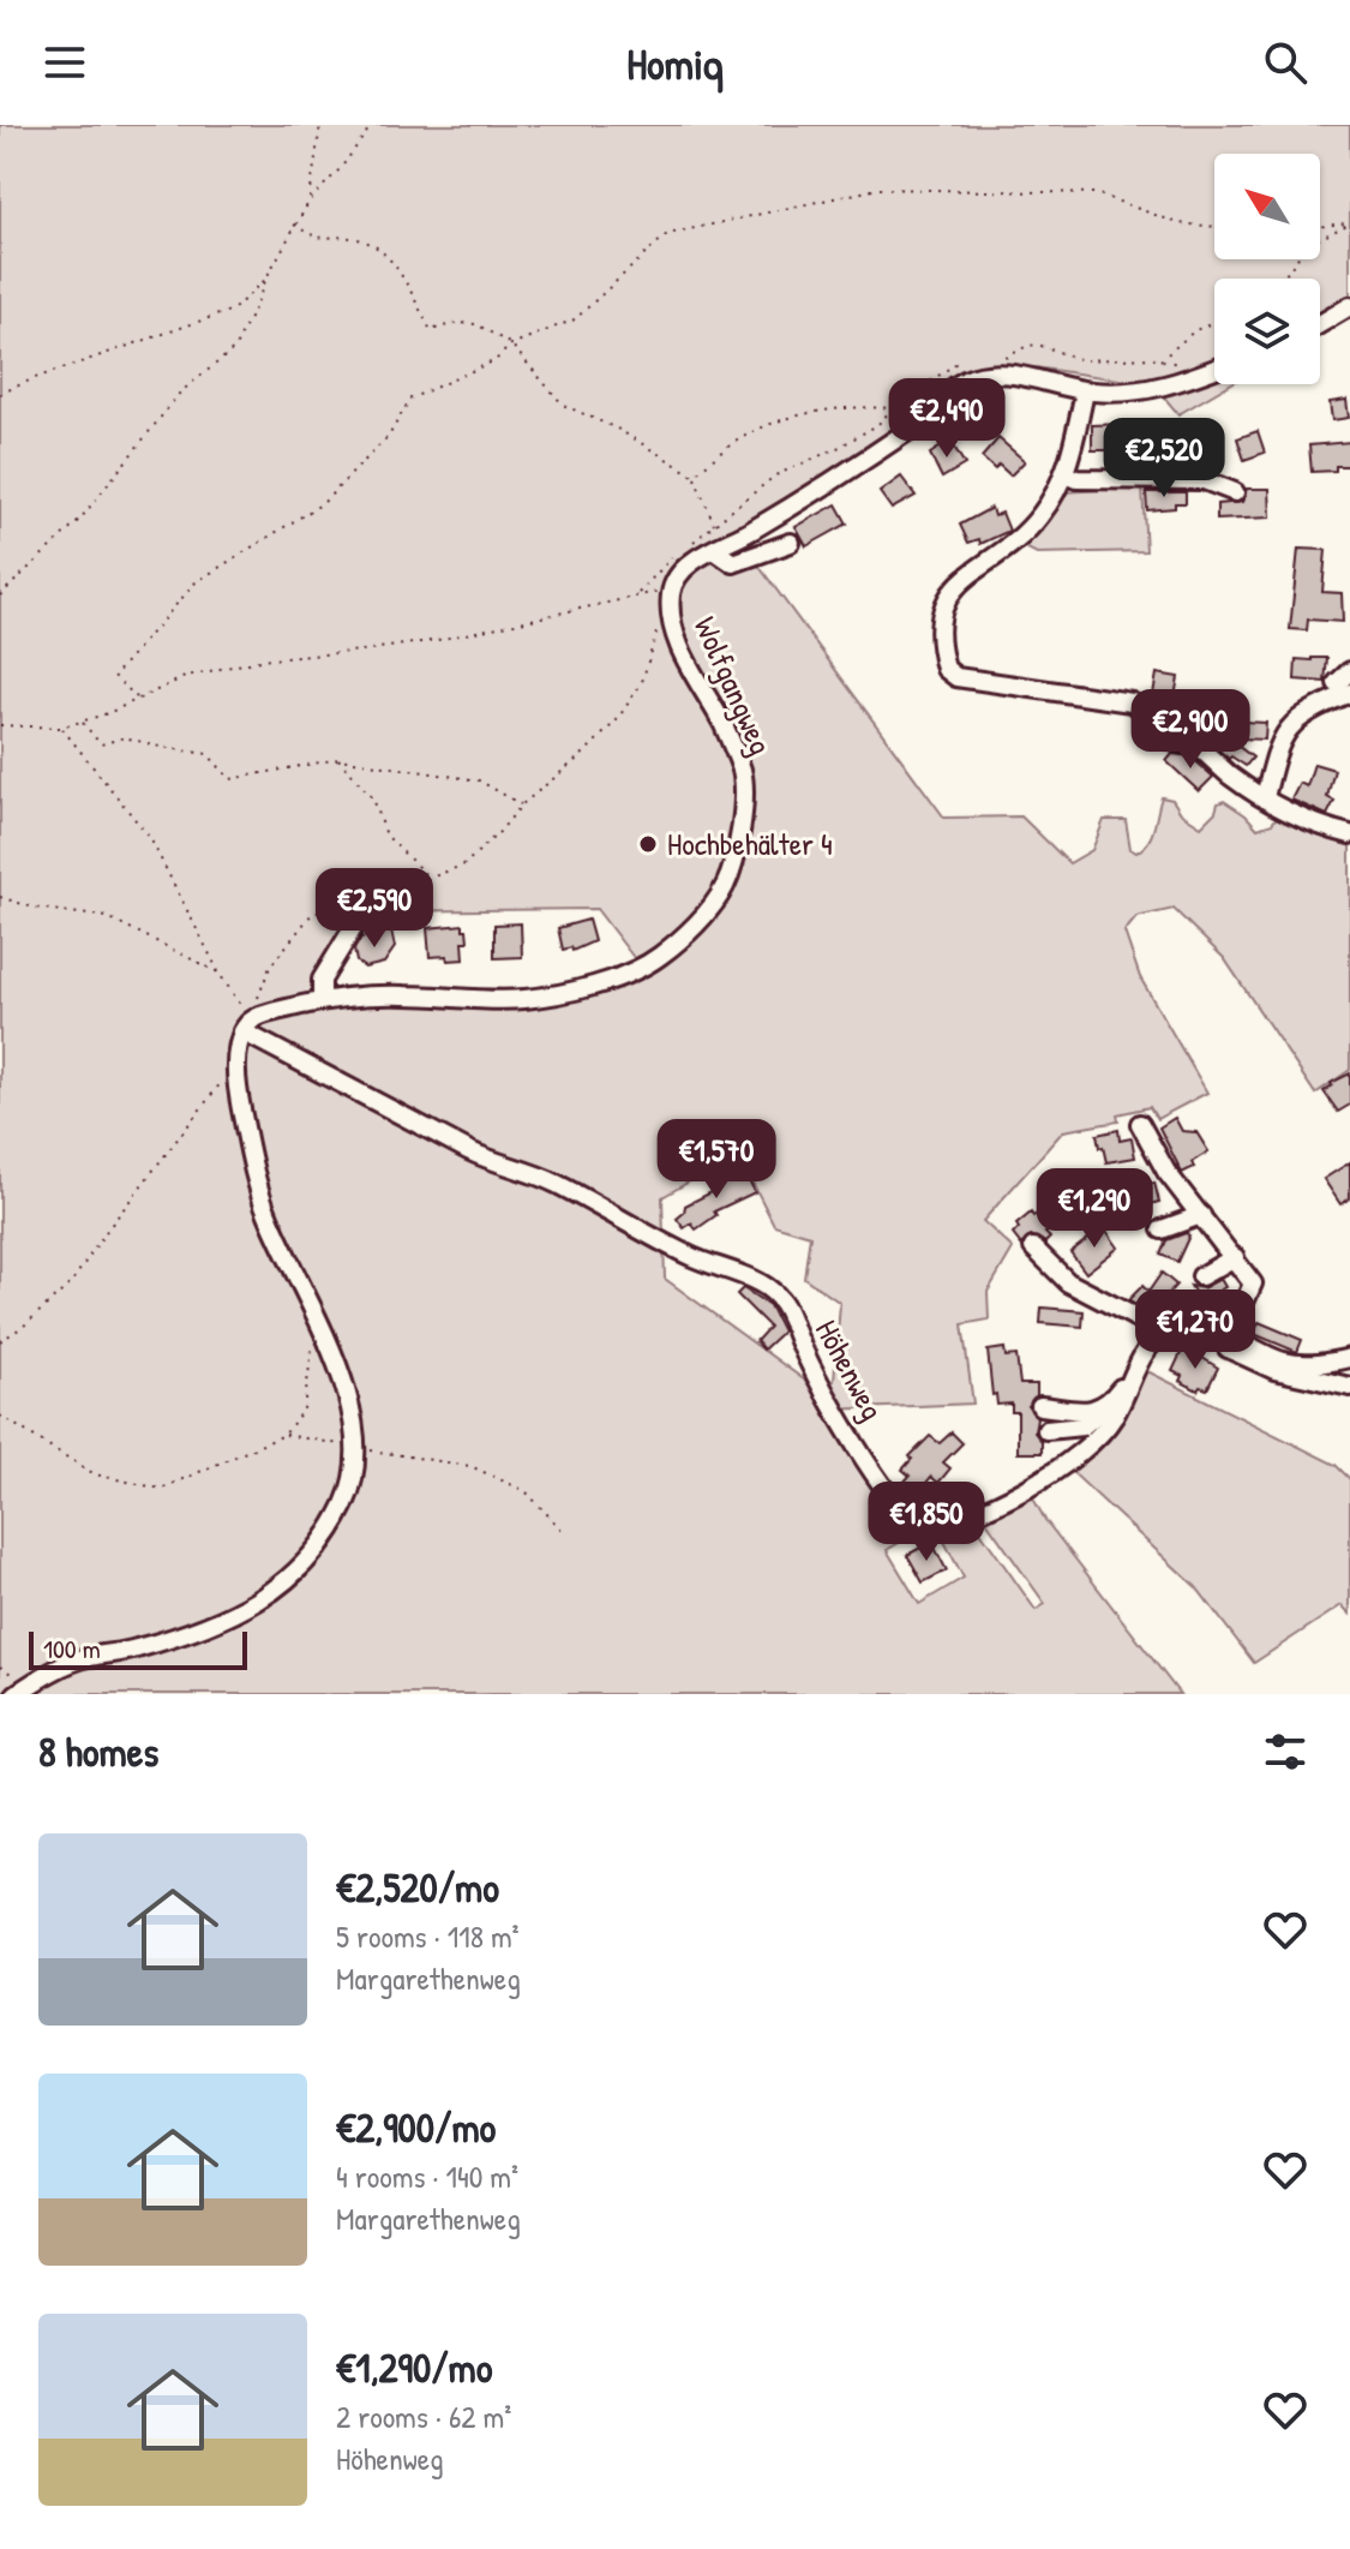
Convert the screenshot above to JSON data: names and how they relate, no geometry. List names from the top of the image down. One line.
{"streets":{"street":["Wolfgangweg","Höhenweg"]},"crossings":[["Wolfgangweg","Höhenweg"]],"places":["Hochbehälter 4"],"scale_bar":"100 m","north":"top left","page":{"header":"Homiq","price":["€2,490","€2,520","€2,900","€2,590","€1,570","€1,290","€1,270","€1,850"],"scale":"100 m","heading":"8 homes","list":[{"name":"€2,520/mo","note":"5 rooms · 118 m² · Margarethenweg"},{"name":"€2,900/mo","note":"4 rooms · 140 m² · Margarethenweg"},{"name":"€1,290/mo","note":"2 rooms · 62 m² · Höhenweg"}]}}
